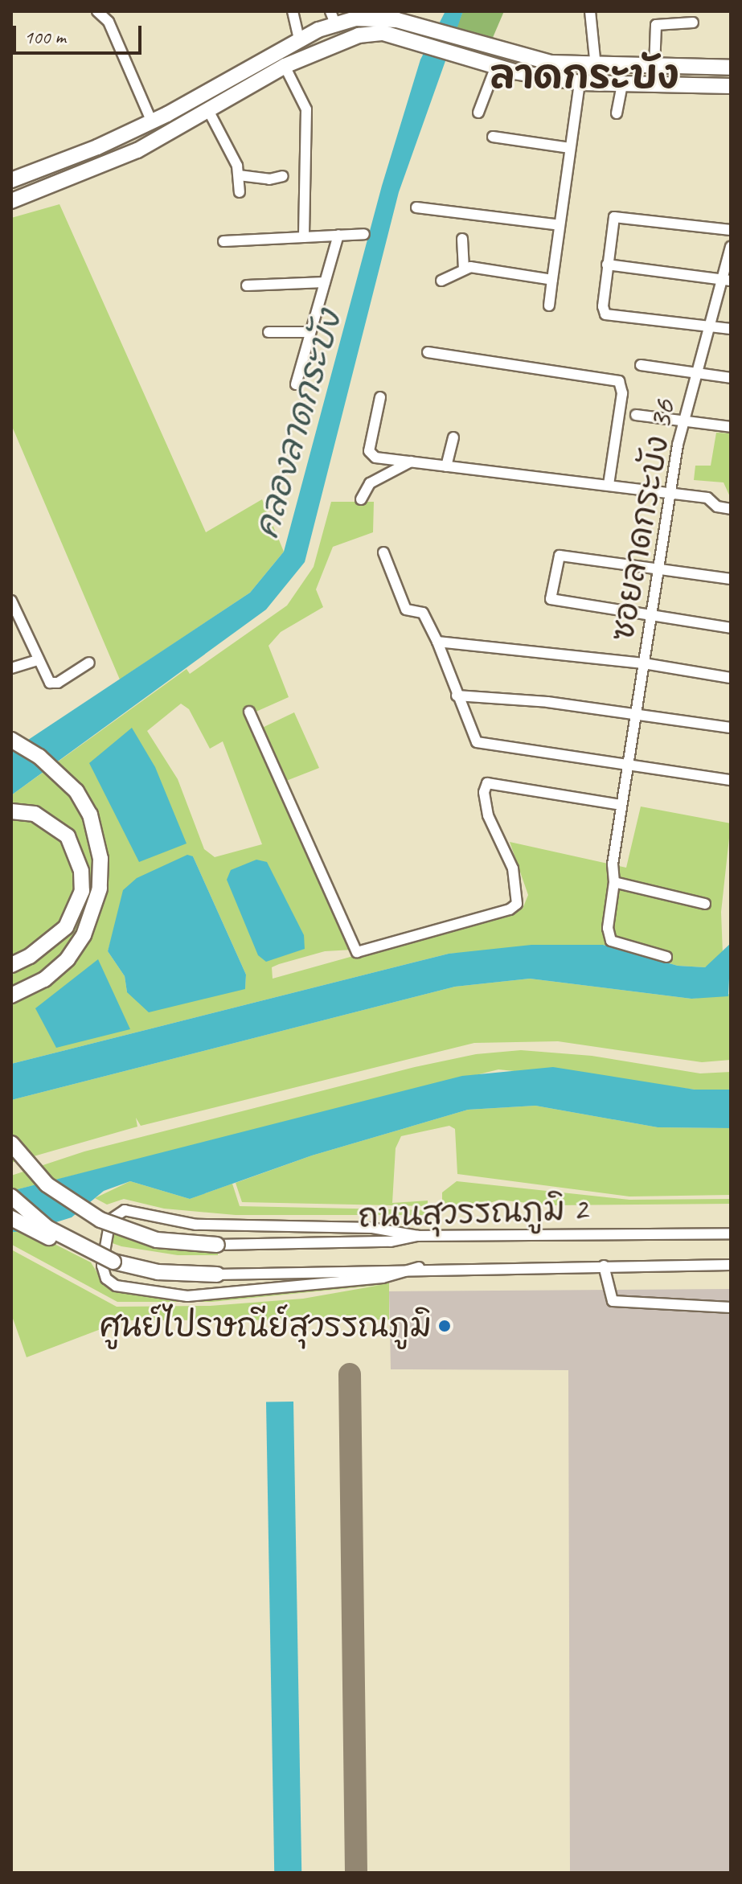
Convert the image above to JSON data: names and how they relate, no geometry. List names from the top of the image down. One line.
{"streets":{"street":["ซอยลาดกระบัง 36","ถนนสุวรรณภูมิ 2"]},"districts":["ลาดกระบัง"],"water":["คลองลาดกระบัง"],"places":["ศูนย์ไปรษณีย์สุวรรณภูมิ"],"scale_bar":"100 m"}
